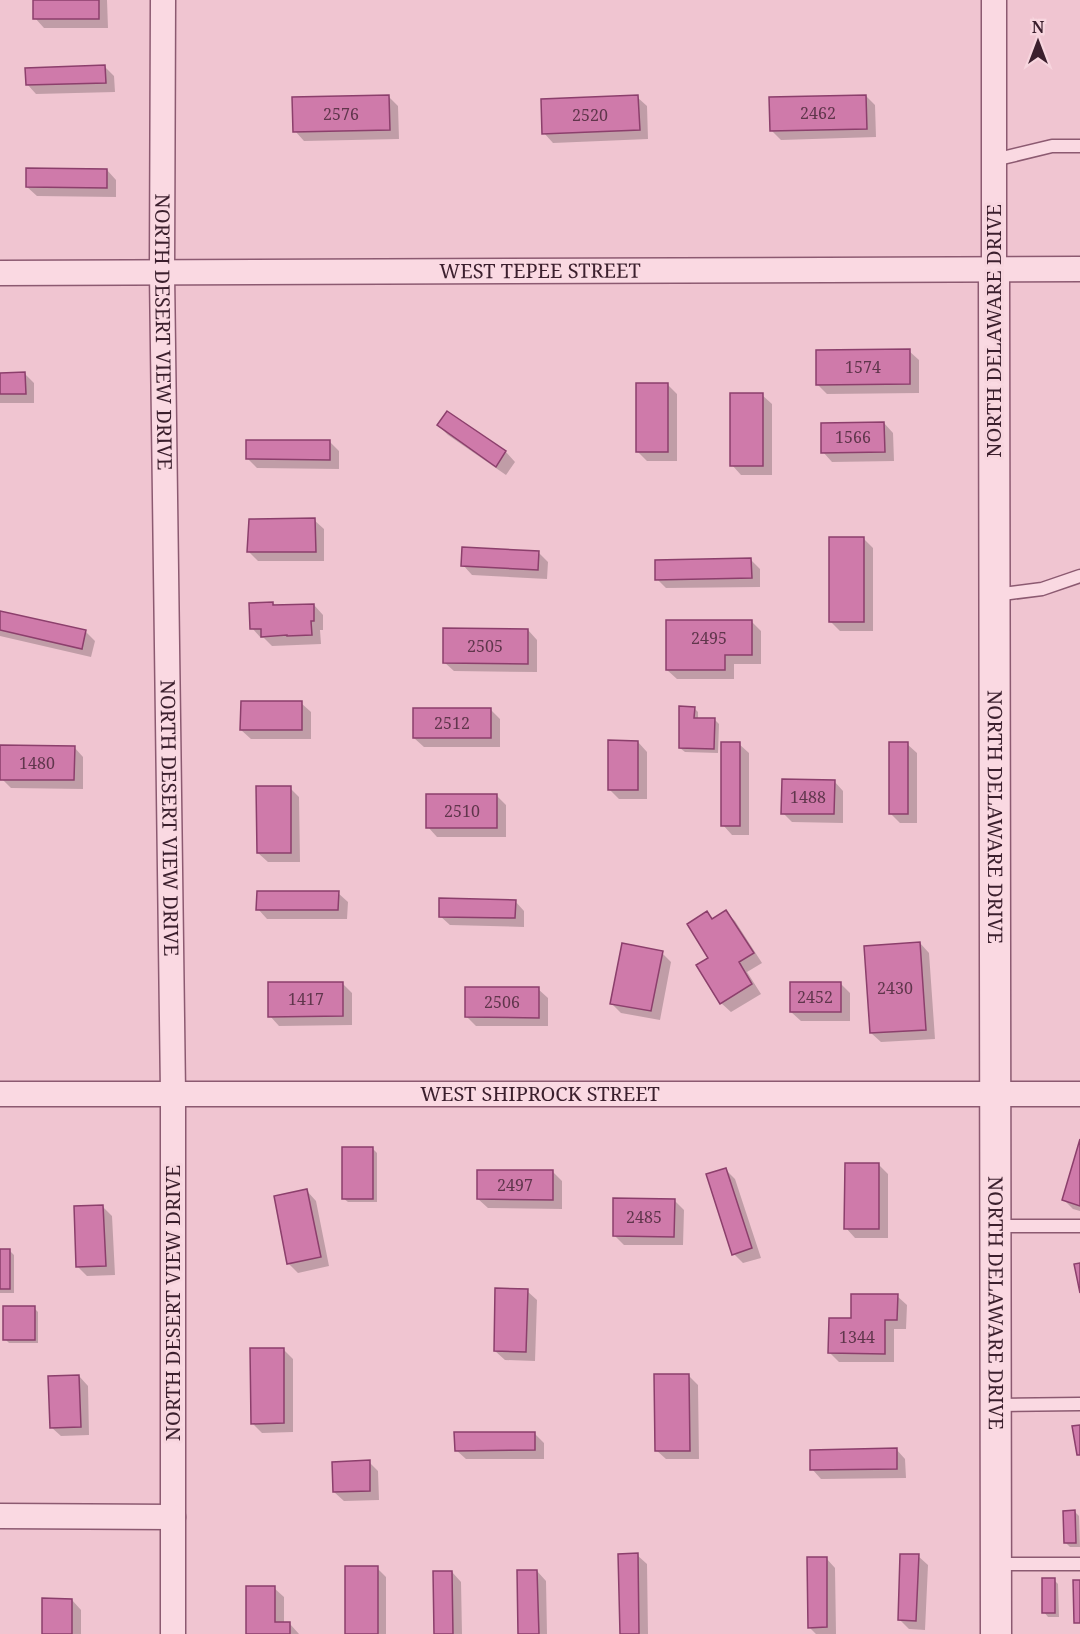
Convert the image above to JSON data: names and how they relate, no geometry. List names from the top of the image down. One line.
{"streets":{"street":["WEST TEPEE STREET","NORTH DESERT VIEW DRIVE","NORTH DELAWARE DRIVE","WEST SHIPROCK STREET"]},"crossings":[["WEST TEPEE STREET","NORTH DESERT VIEW DRIVE"],["WEST TEPEE STREET","NORTH DELAWARE DRIVE"],["NORTH DESERT VIEW DRIVE","WEST SHIPROCK STREET"],["NORTH DELAWARE DRIVE","WEST SHIPROCK STREET"]],"house_numbers":["2462","2576","2520","1574","1566","2495","2505","2512","1480","1488","2510","2430","2452","1417","2506","2497","2485","1344"],"north":"top"}
